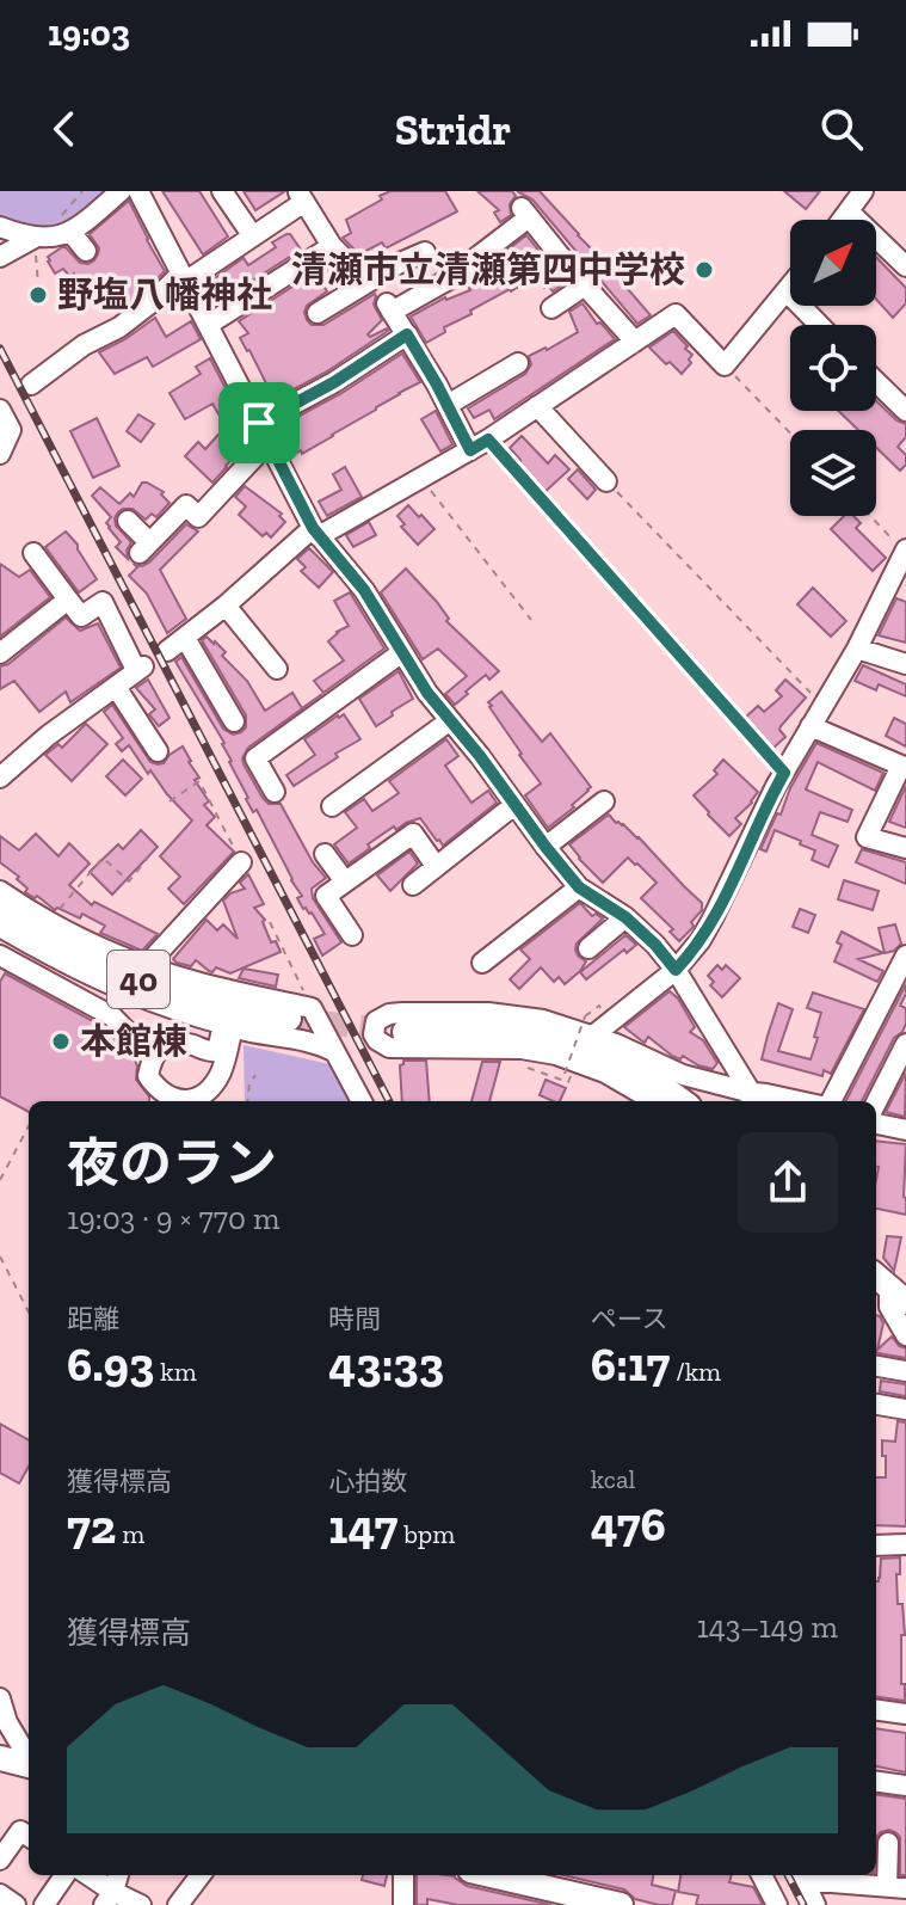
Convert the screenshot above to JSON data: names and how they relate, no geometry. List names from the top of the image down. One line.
{"streets":{"main road":["40"]},"places":["清瀬市立清瀬第四中学校","野塩八幡神社","本館棟"],"north":"top right","page":{"status":"19:03","header":"Stridr","heading":["夜のラン","19:03 · 9 × 770 m"],"stats":[["距離","6.93 km"],["時間","43:33"],["ペース","6:17 /km"],["獲得標高","72 m"],["心拍数","147 bpm"],["kcal","476"]],"chart":["獲得標高","143–149 m"]}}
